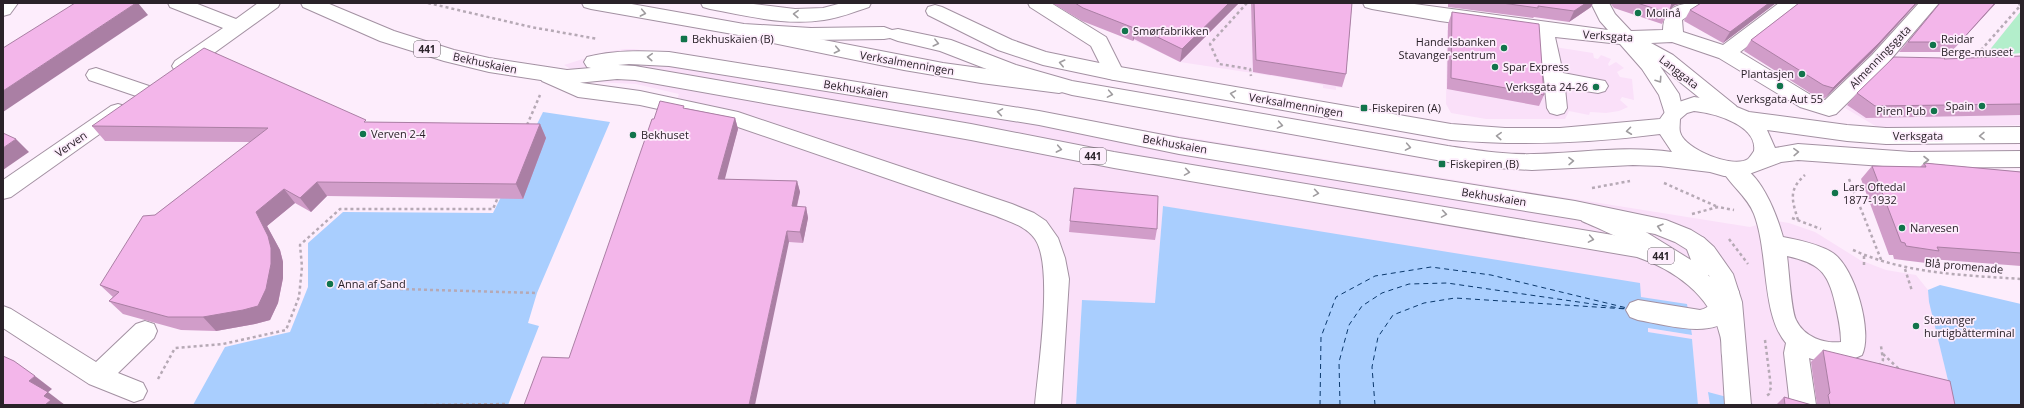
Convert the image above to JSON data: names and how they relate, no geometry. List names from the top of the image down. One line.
{"streets":{"main road":["Verksgata","441","Almenningsgata","Bekhuskaien","Verksalmenningen","Langgata","Verven"],"path":["Blå promenade"]},"crossings":[["Verksgata","Almenningsgata"],["Verksgata","Verksalmenningen"],["Verksgata","Langgata"],["Verksalmenningen","Langgata"]],"places":{"other":["Molinå","Smørfabrikken","Reidar Berge-museet","Handelsbanken Stavanger sentrum","Spar Express","Plantasjen","Verksgata Aut 55","Verksgata 24-26","Spain","Piren Pub","Verven 2-4","Bekhuset","Lars Oftedal 1877-1932","Narvesen","Anna af Sand","Stavanger hurtigbåtterminal"],"transit":["Bekhuskaien (B)","Fiskepiren (A)","Fiskepiren (B)"]}}
